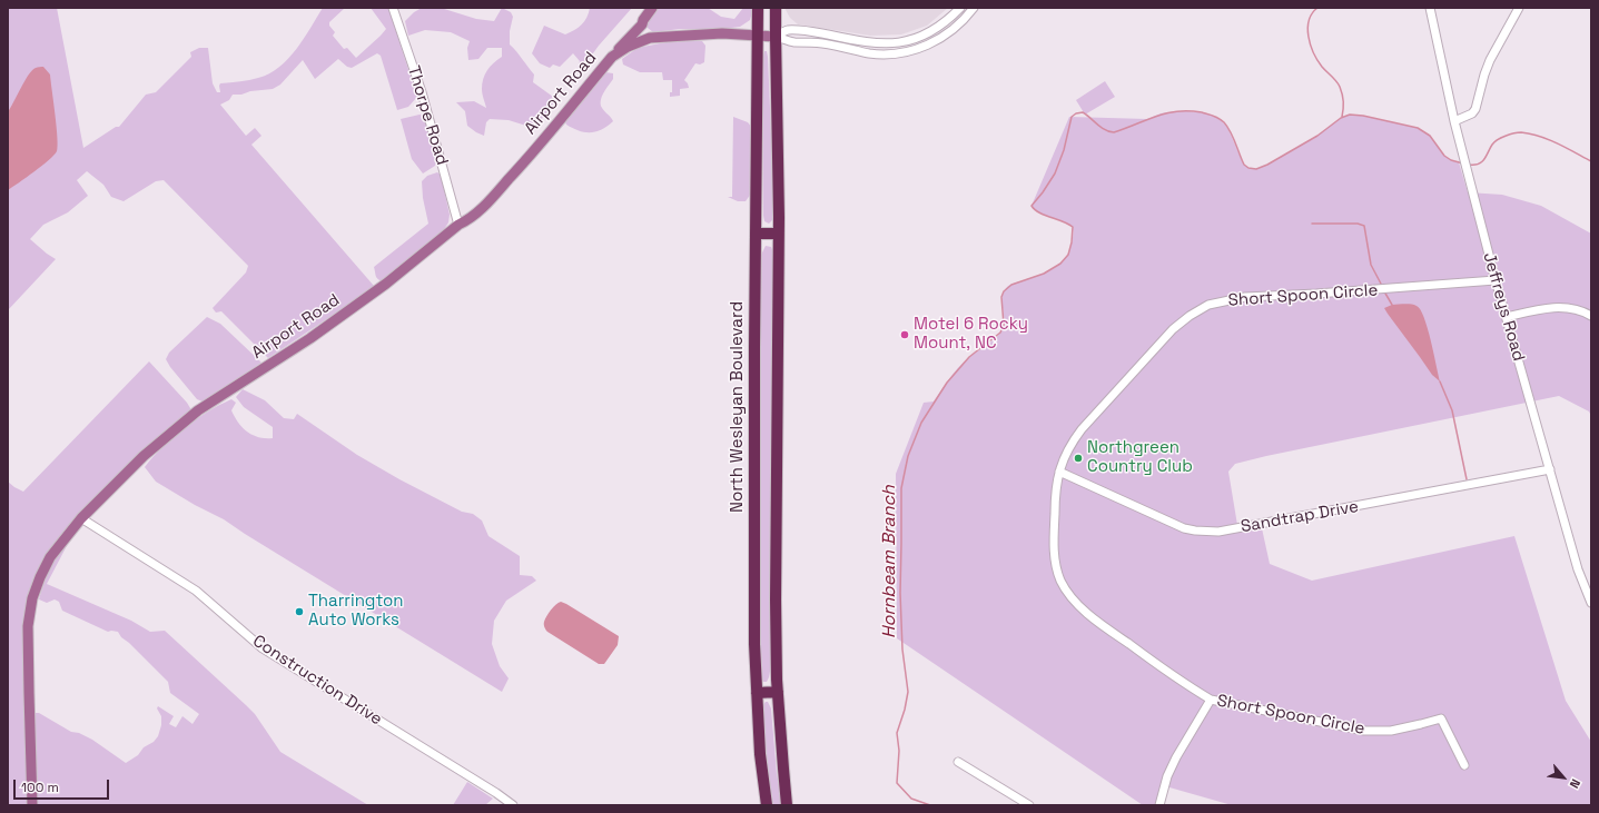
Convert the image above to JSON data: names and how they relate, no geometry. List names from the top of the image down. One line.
{"streets":{"highway":["North Wesleyan Boulevard"],"main road":["Airport Road"],"street":["Thorpe Road","Short Spoon Circle","Jeffreys Road","Sandtrap Drive","Construction Drive"]},"crossings":[["Airport Road","Thorpe Road"],["Airport Road","North Wesleyan Boulevard"],["Airport Road","Construction Drive"],["Short Spoon Circle","Jeffreys Road"],["Short Spoon Circle","Sandtrap Drive"],["Jeffreys Road","Sandtrap Drive"]],"water":["Hornbeam Branch"],"places":["Motel 6 Rocky Mount, NC","Northgreen Country Club","Tharrington Auto Works"],"scale_bar":"100 m","north":"bottom right"}
